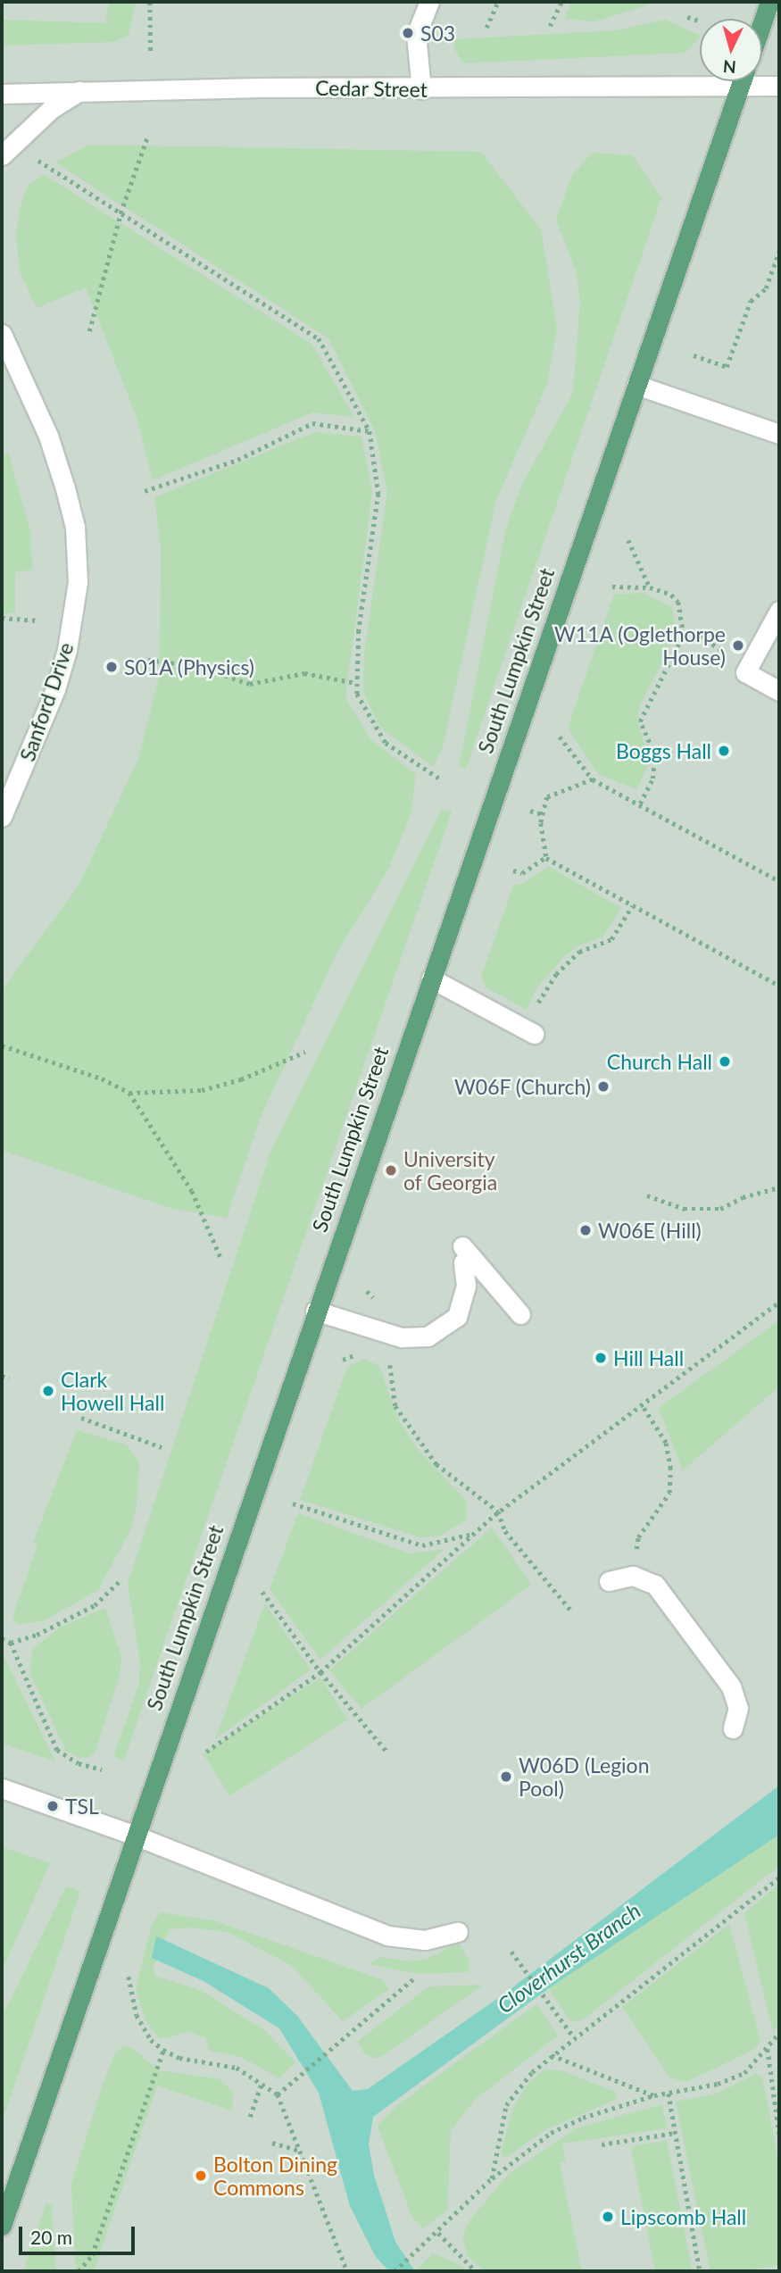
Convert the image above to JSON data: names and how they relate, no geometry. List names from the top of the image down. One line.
{"streets":{"main road":["South Lumpkin Street"],"street":["Cedar Street","Sanford Drive"]},"water":["Cloverhurst Branch"],"places":["S03","W11A (Oglethorpe House)","S01A (Physics)","Boggs Hall","Church Hall","W06F (Church)","University of Georgia","W06E (Hill)","Hill Hall","Clark Howell Hall","W06D (Legion Pool)","TSL","Bolton Dining Commons","Lipscomb Hall"],"scale_bar":"20 m","north":"bottom"}
